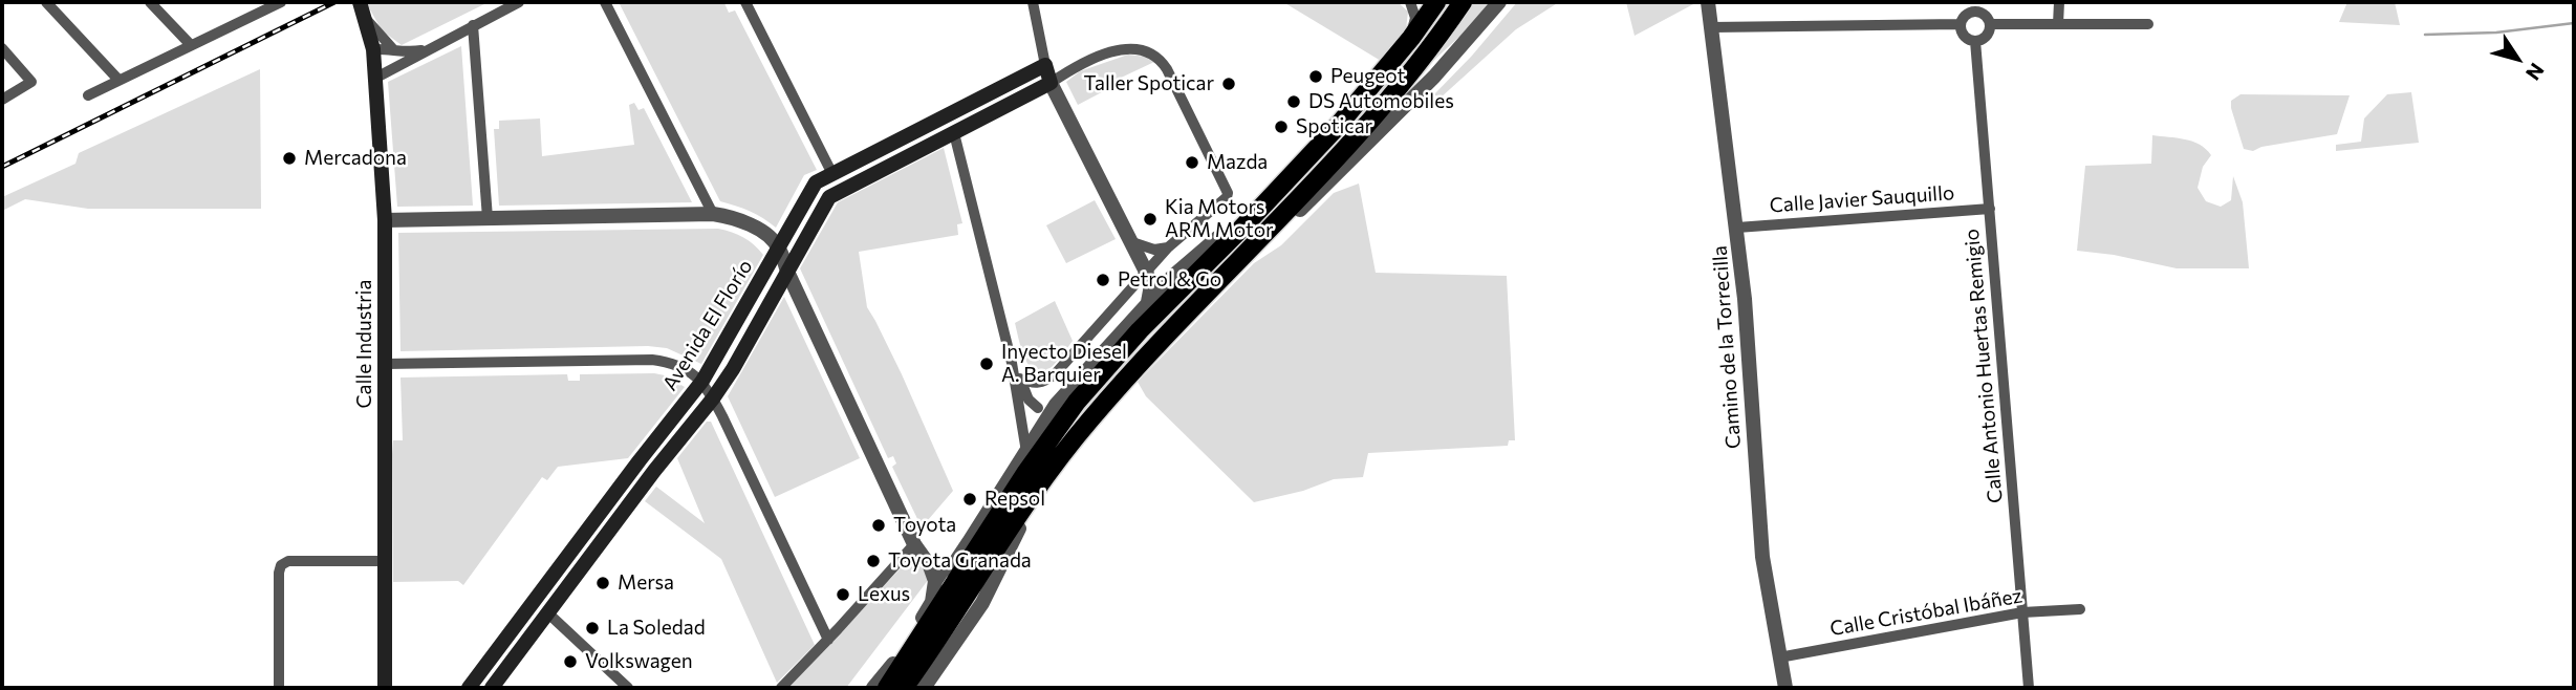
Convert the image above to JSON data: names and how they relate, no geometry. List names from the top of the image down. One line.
{"streets":{"main road":["Avenida El Florío","Calle Industria"],"street":["Calle Javier Sauquillo","Camino de la Torrecilla","Calle Antonio Huertas Remigio","Calle Cristóbal Ibáñez"]},"crossings":[["Calle Javier Sauquillo","Camino de la Torrecilla"],["Calle Javier Sauquillo","Calle Antonio Huertas Remigio"],["Camino de la Torrecilla","Calle Cristóbal Ibáñez"],["Calle Antonio Huertas Remigio","Calle Cristóbal Ibáñez"]],"places":["Peugeot","Taller Spoticar","DS Automobiles","Spoticar","Mercadona","Mazda","Kia Motors ARM Motor","Petrol & Go","Inyecto Diesel A. Barquier","Repsol","Toyota","Toyota Granada","Mersa","Lexus","La Soledad","Volkswagen"],"north":"bottom right"}
